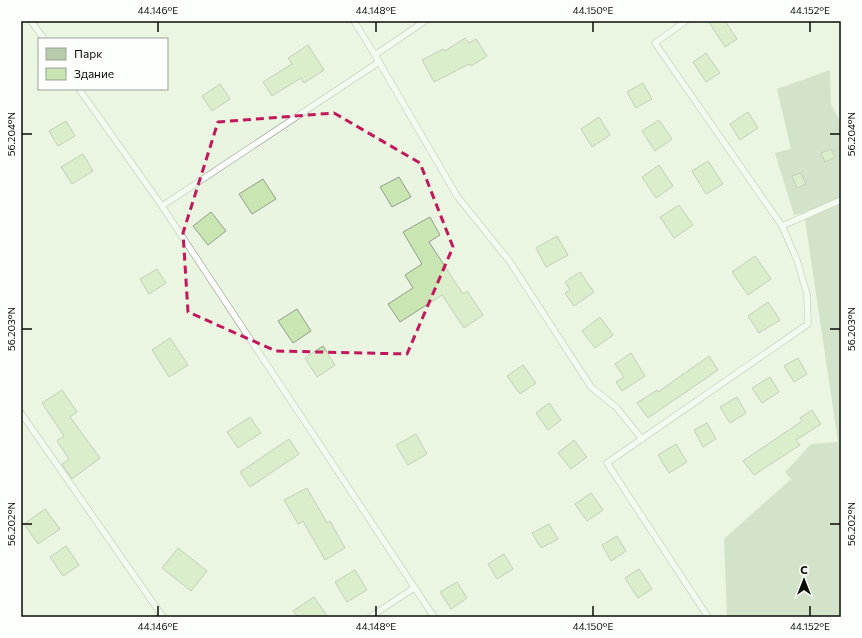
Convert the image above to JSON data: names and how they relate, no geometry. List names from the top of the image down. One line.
{"legend":["Парк","Здание"],"north":"top","coordinates":["44.146°E","44.148°E","44.150°E","44.152°E","56.204°N","56.203°N","56.202°N"]}
